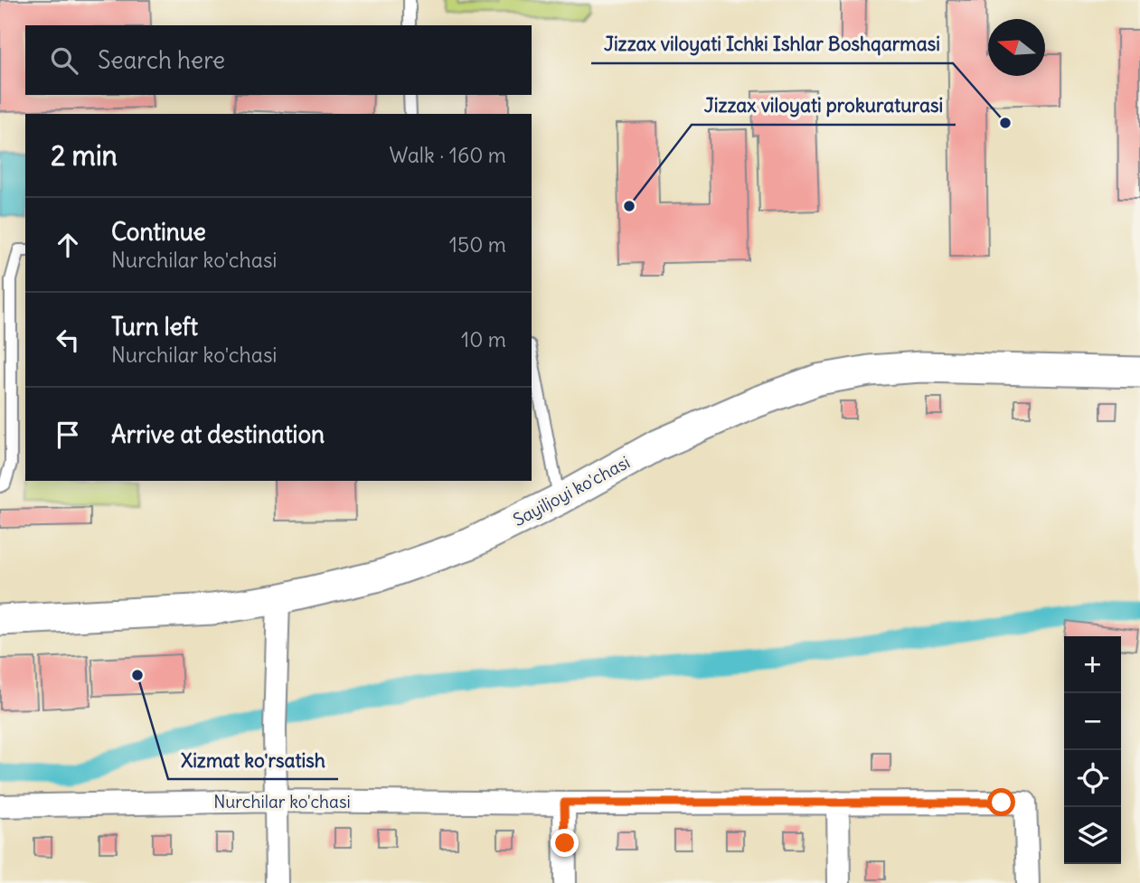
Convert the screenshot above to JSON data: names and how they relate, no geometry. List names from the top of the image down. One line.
{"streets":{"main road":["Sayiljoyi ko'chasi"],"street":["Nurchilar ko'chasi"]},"places":["Jizzax viloyati Ichki Ishlar Boshqarmasi","Jizzax viloyati prokuraturasi","Xizmat ko'rsatish"],"north":"left","page":{"search":"Search here","heading":["2 min","Walk · 160 m"],"list":[["Continue","Nurchilar ko'chasi","150 m"],["Turn left","Nurchilar ko'chasi","10 m"],"Arrive at destination"],"map_buttons":["+","−"]}}
